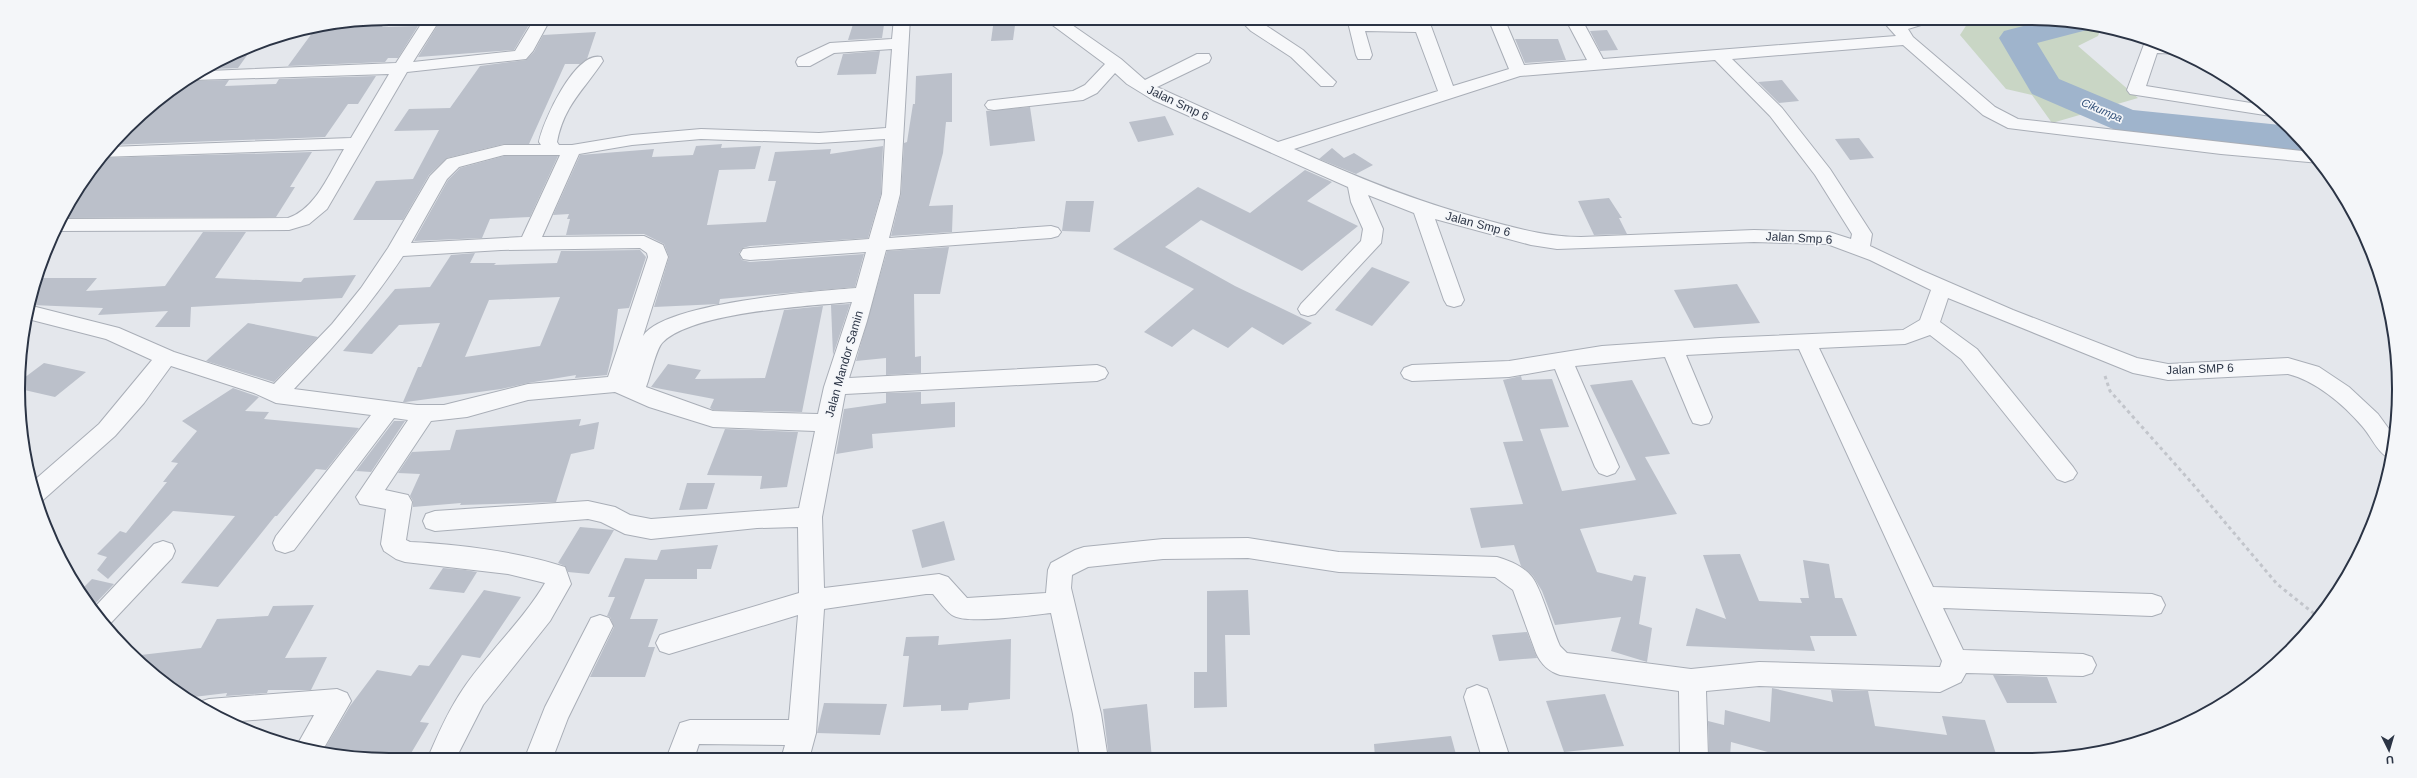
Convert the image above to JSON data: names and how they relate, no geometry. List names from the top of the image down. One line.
{"streets":{"street":["Jalan Smp 6","Jalan Mandor Samin","Jalan SMP 6"]},"crossings":[["Jalan Smp 6","Jalan SMP 6"]],"water":["Cikumpa"],"north":"bottom"}
